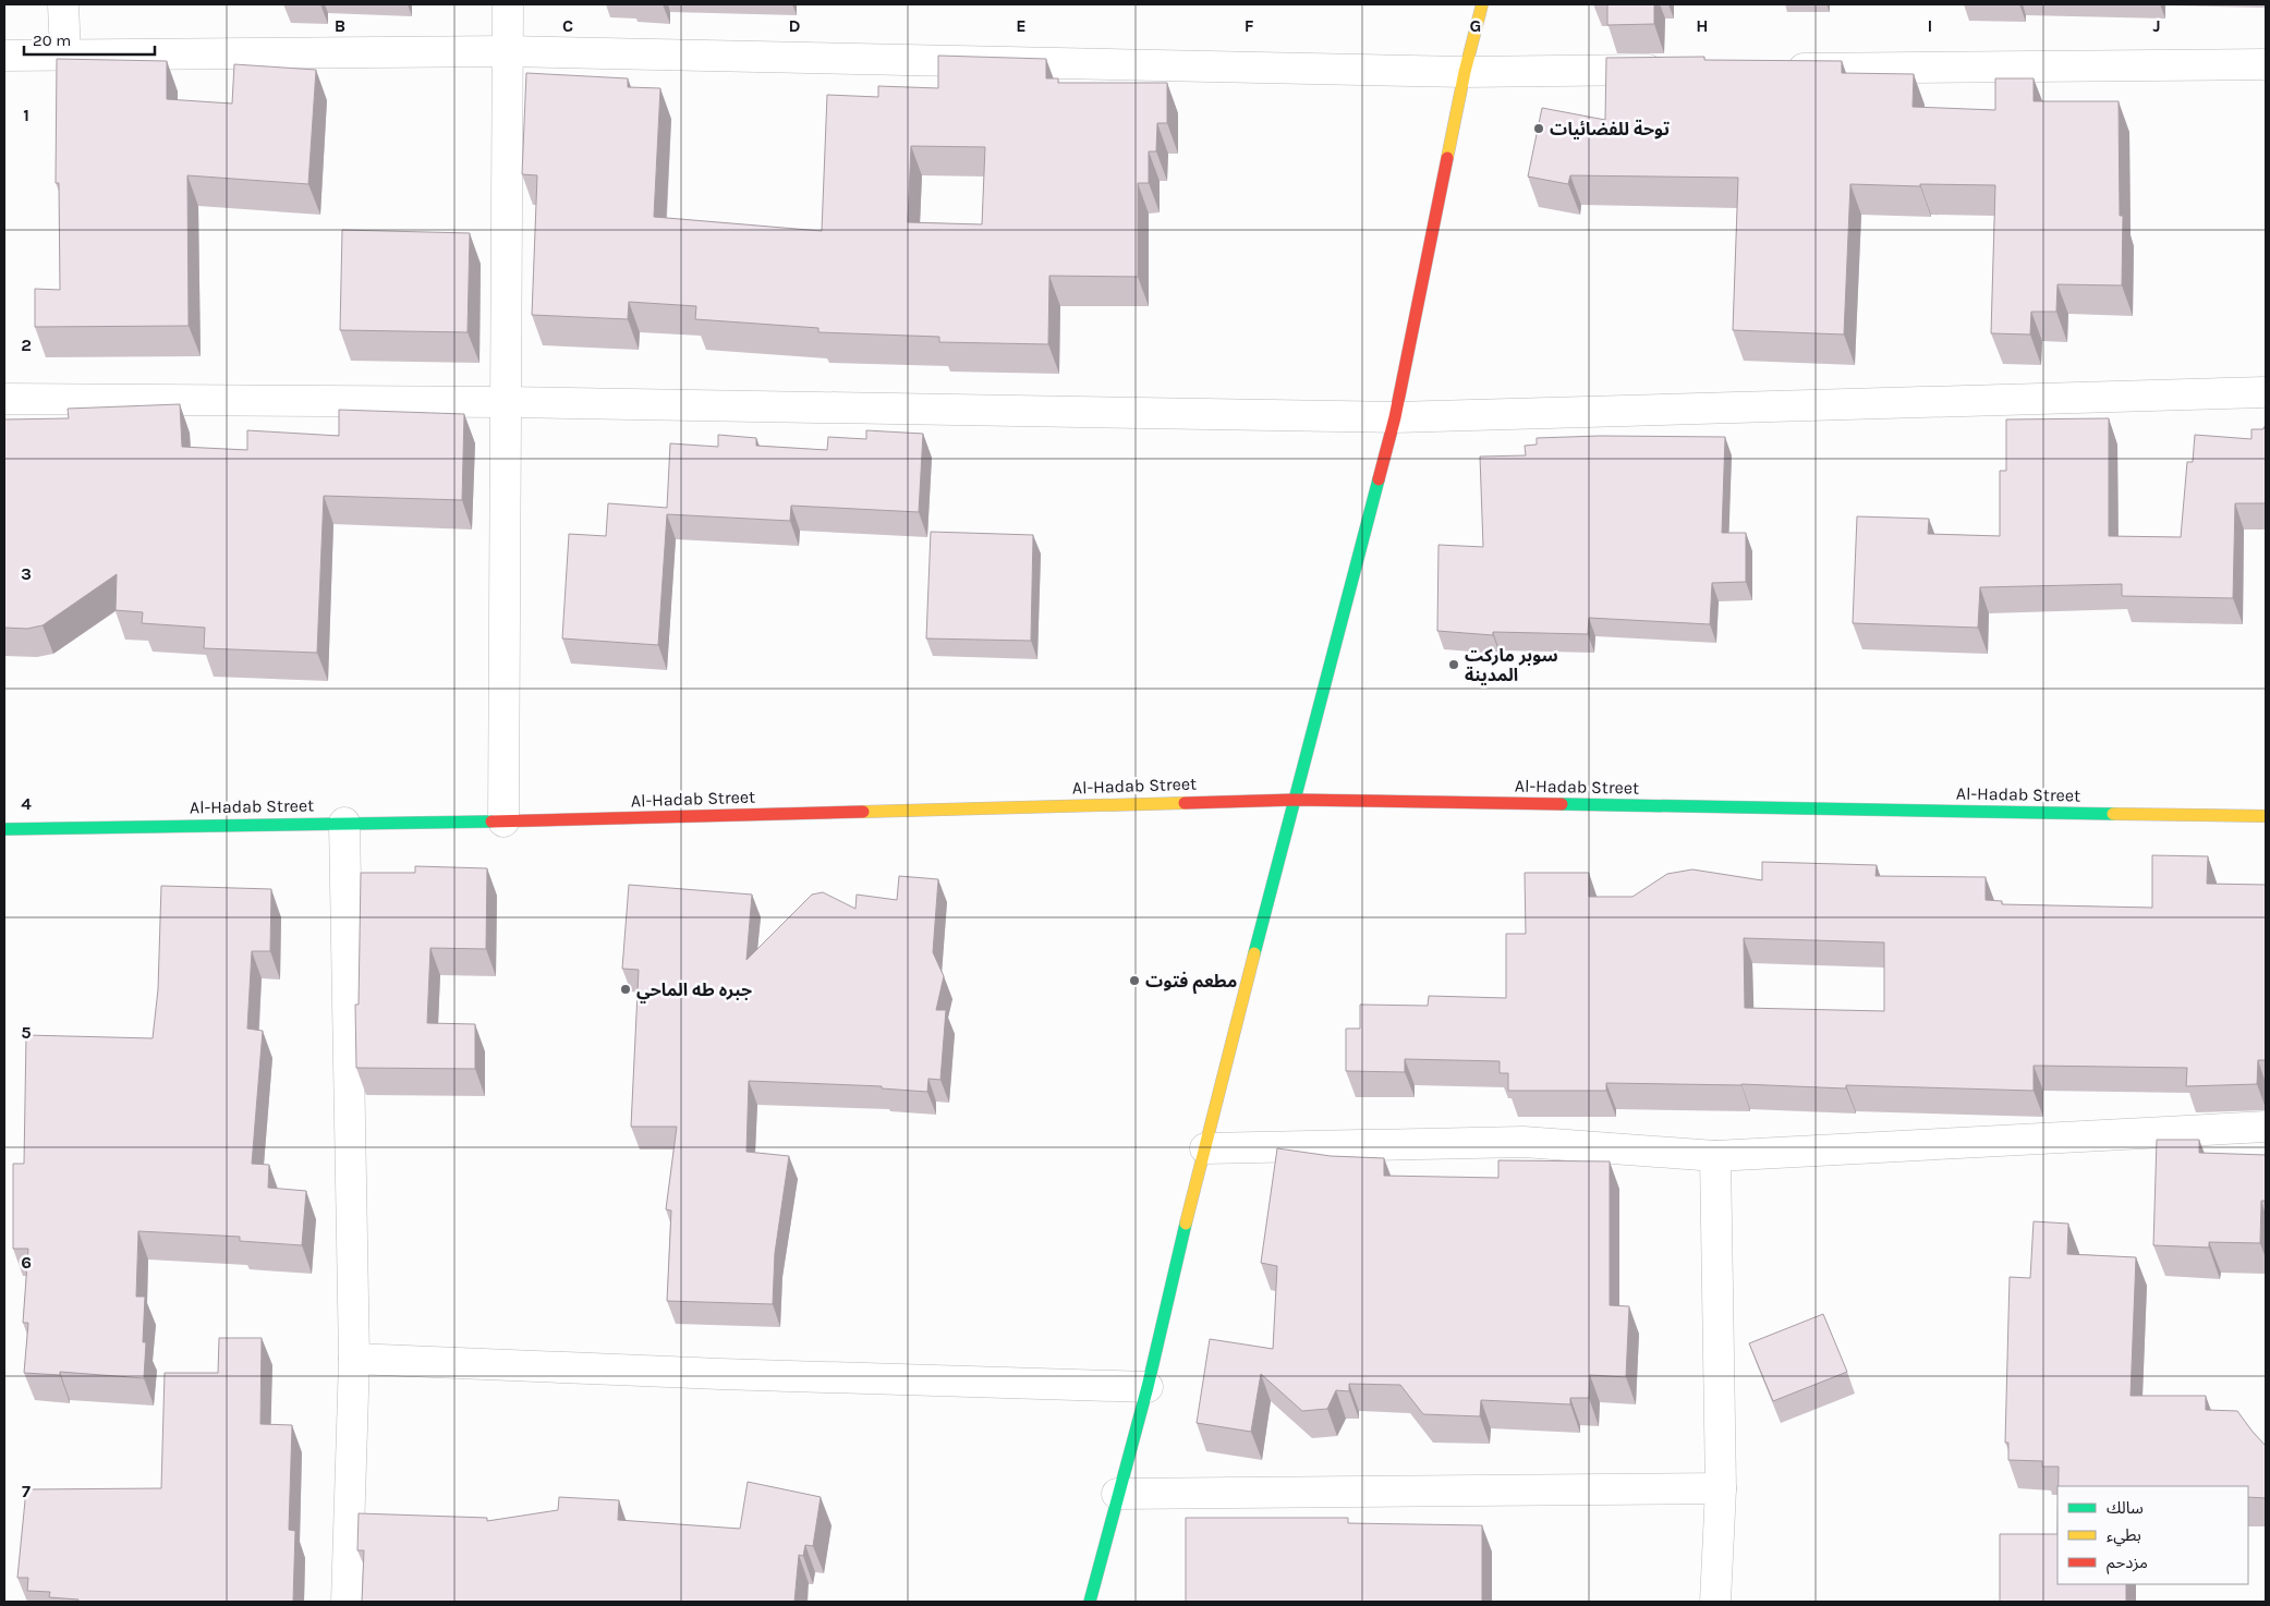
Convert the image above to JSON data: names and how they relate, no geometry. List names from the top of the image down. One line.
{"streets":{"street":["Al-Hadab Street"]},"places":["توحة للفضائيات","سوبر ماركت المدينة","مطعم فتوت","جبره طه الماحي"],"legend":["سالك","بطيء","مزدحم"],"scale_bar":"20 m","grid":{"columns":["B","C","D","E","F","G","H","I","J"],"rows":["1","2","3","4","5","6","7"]}}
